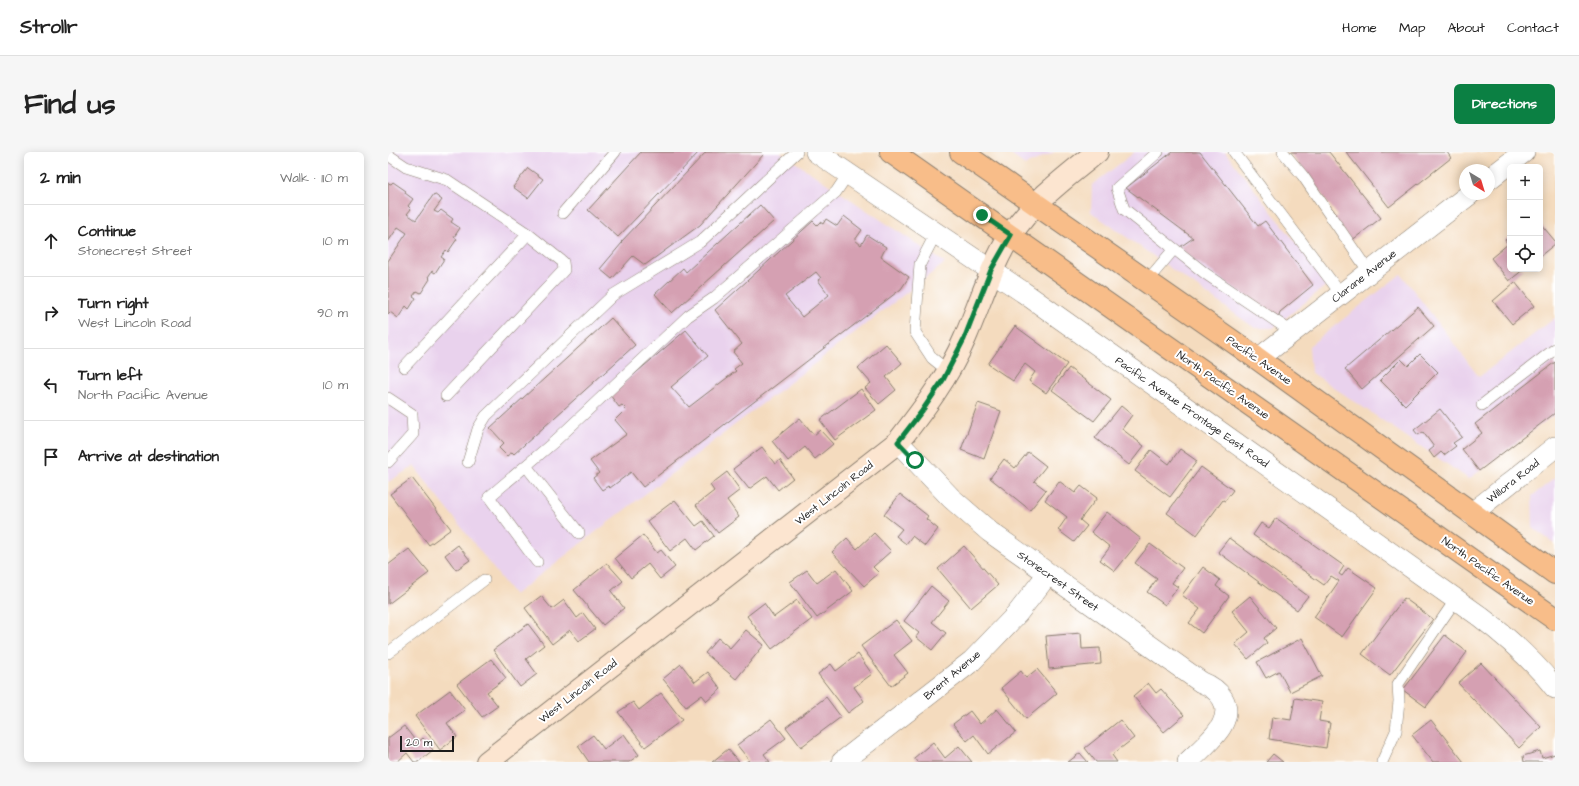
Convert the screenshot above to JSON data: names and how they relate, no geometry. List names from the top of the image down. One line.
{"streets":{"main road":["Pacific Avenue","North Pacific Avenue"],"street":["Clarane Avenue","Pacific Avenue Frontage East Road","Willora Road","West Lincoln Road","Stonecrest Street","Brent Avenue"]},"crossings":[["Clarane Avenue","Pacific Avenue"],["Pacific Avenue","Willora Road"],["Pacific Avenue","West Lincoln Road"],["North Pacific Avenue","West Lincoln Road"],["Pacific Avenue Frontage East Road","West Lincoln Road"],["West Lincoln Road","Stonecrest Street"],["Stonecrest Street","Brent Avenue"]],"scale_bar":"20 m","north":"bottom right","page":{"header":"Strollr","nav":["Home","Map","About","Contact"],"buttons":"Directions","title":"Find us","heading":["2 min","Walk · 110 m"],"map_buttons":["+","−"],"list":[["Continue","Stonecrest Street","10 m"],["Turn right","West Lincoln Road","90 m"],["Turn left","North Pacific Avenue","10 m"],"Arrive at destination"],"scale":"20 m"}}
